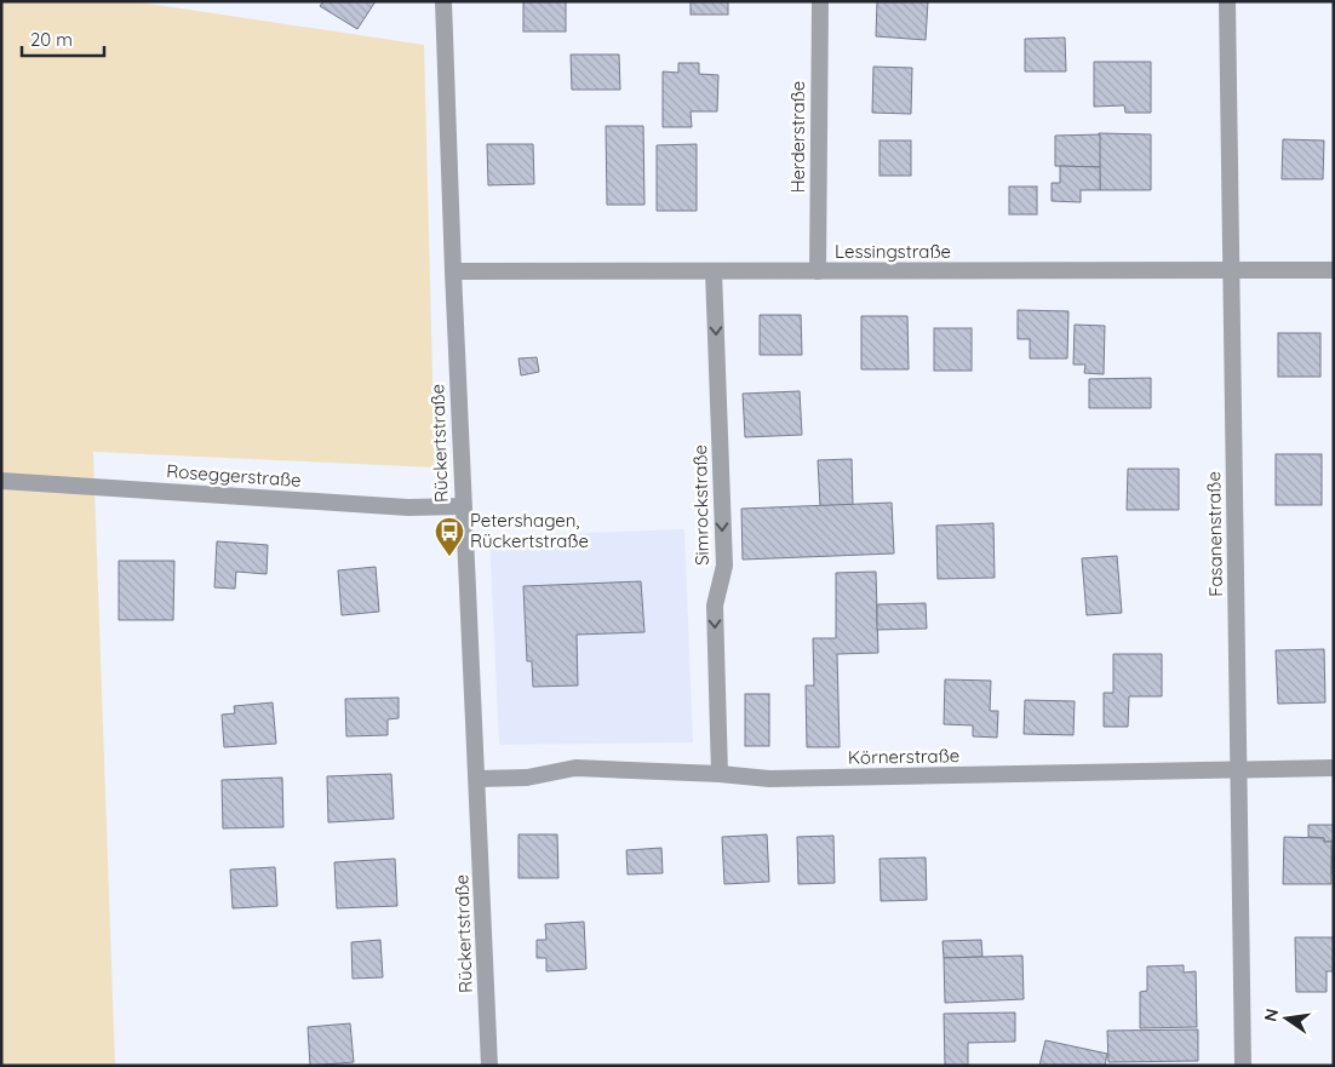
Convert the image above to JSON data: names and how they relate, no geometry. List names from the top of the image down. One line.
{"streets":{"street":["Herderstraße","Lessingstraße","Rückertstraße","Roseggerstraße","Simrockstraße","Fasanenstraße","Körnerstraße"]},"crossings":[["Herderstraße","Lessingstraße"],["Lessingstraße","Rückertstraße"],["Lessingstraße","Simrockstraße"],["Lessingstraße","Fasanenstraße"],["Rückertstraße","Roseggerstraße"],["Rückertstraße","Körnerstraße"],["Simrockstraße","Körnerstraße"],["Fasanenstraße","Körnerstraße"]],"one_way":["Simrockstraße"],"places":{"bus stop":["Petershagen, Rückertstraße"]},"scale_bar":"20 m","north":"left"}
